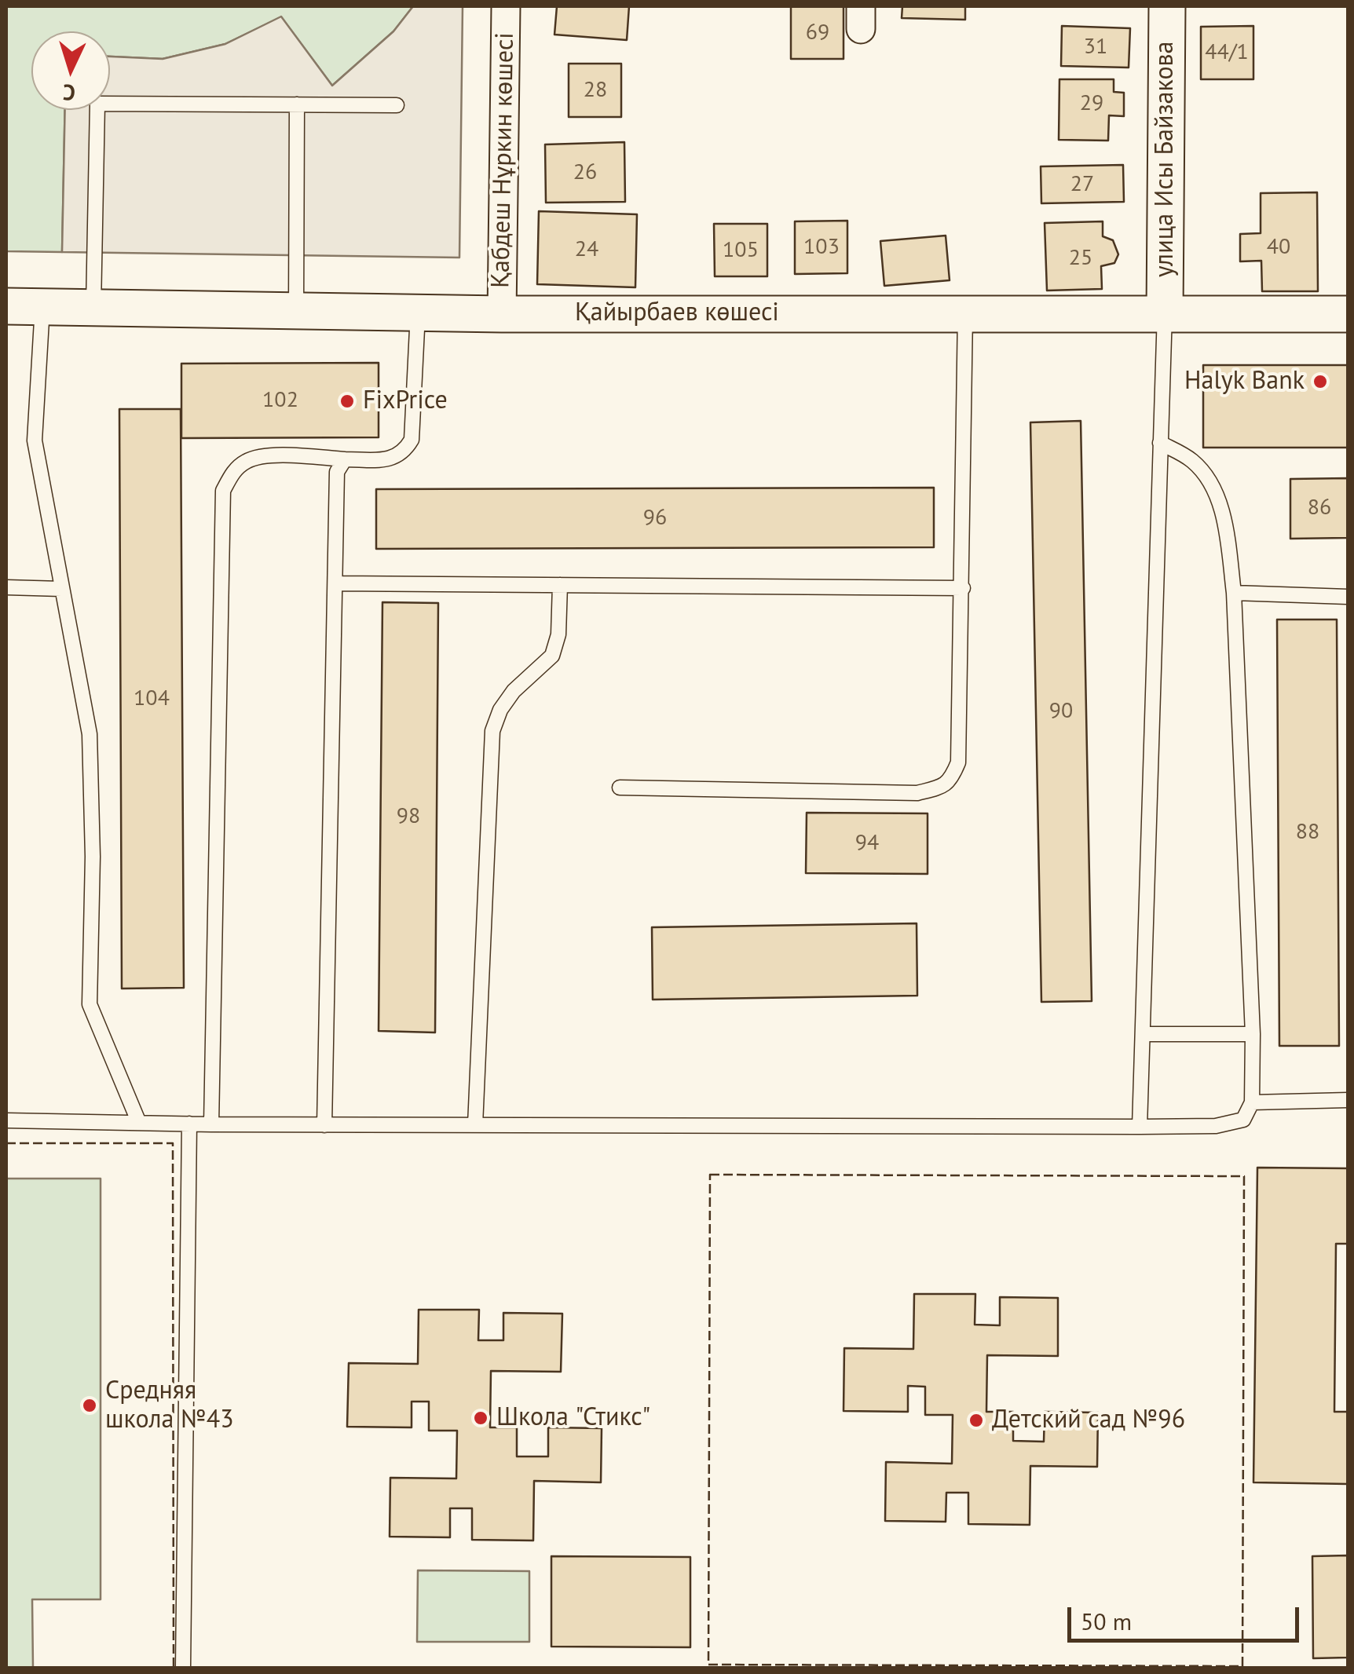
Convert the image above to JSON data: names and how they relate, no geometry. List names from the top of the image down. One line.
{"streets":{"street":["улица Исы Байзакова","Қабдеш Нұркин көшесі","Қайырбаев көшесі"]},"crossings":[["улица Исы Байзакова","Қайырбаев көшесі"],["Қабдеш Нұркин көшесі","Қайырбаев көшесі"]],"places":["Halyk Bank","FixPrice","Средняя школа №43","Школа \"Стикс\"","Детский сад №96"],"house_numbers":["69","31","44/1","28","29","26","27","103","40","24","105","25","102","86","96","104","90","98","88","94"],"scale_bar":"50 m","north":"bottom"}
